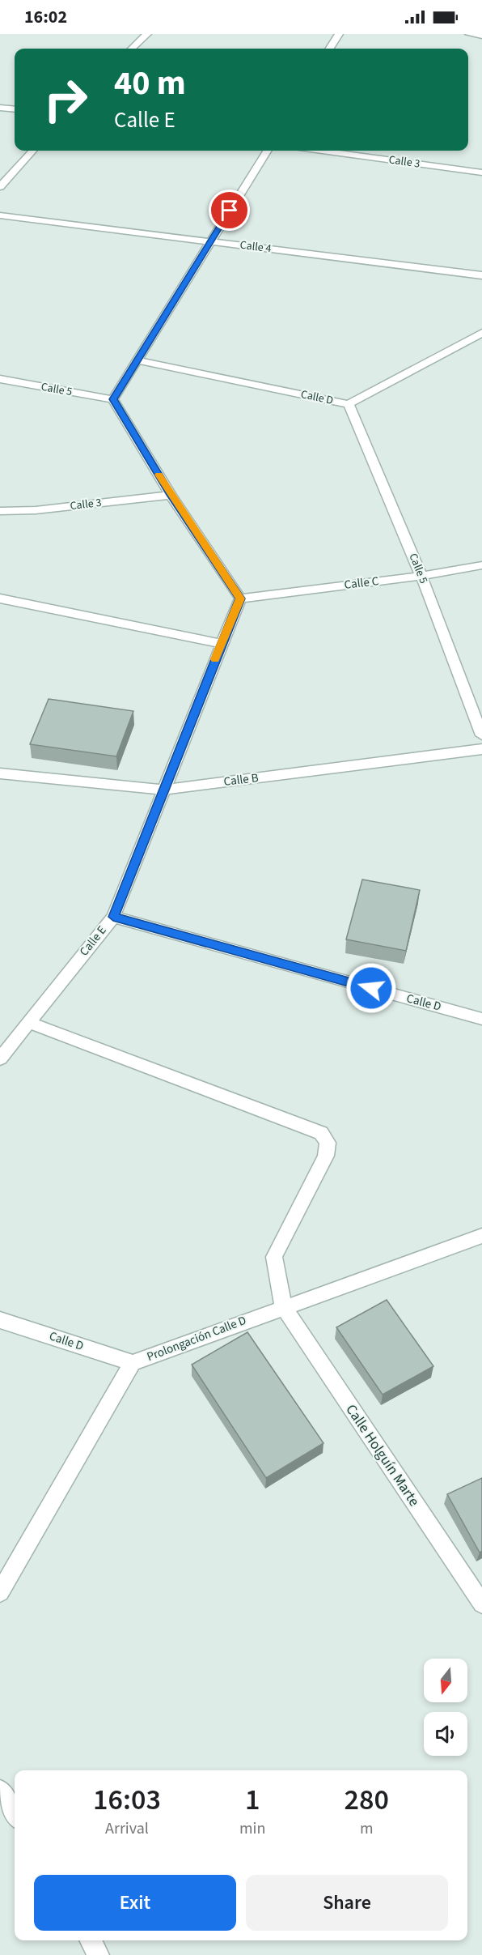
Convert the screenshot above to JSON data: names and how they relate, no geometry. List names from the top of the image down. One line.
{"streets":{"street":["Calle 3","Calle 4","Calle 5","Calle D","Calle C","Calle B","Calle E","Prolongación Calle D","Calle Holguín Marte"]},"crossings":[["Calle 5","Calle D"],["Calle 5","Calle C"],["Calle D","Calle E"],["Calle D","Prolongación Calle D"],["Calle C","Calle E"],["Calle B","Calle E"],["Prolongación Calle D","Calle Holguín Marte"]],"north":"bottom","page":{"status":"16:02","turn":["40 m","Calle E"],"eta":["16:03","Arrival","1","min","280","m"],"buttons":["Exit","Share"]}}
